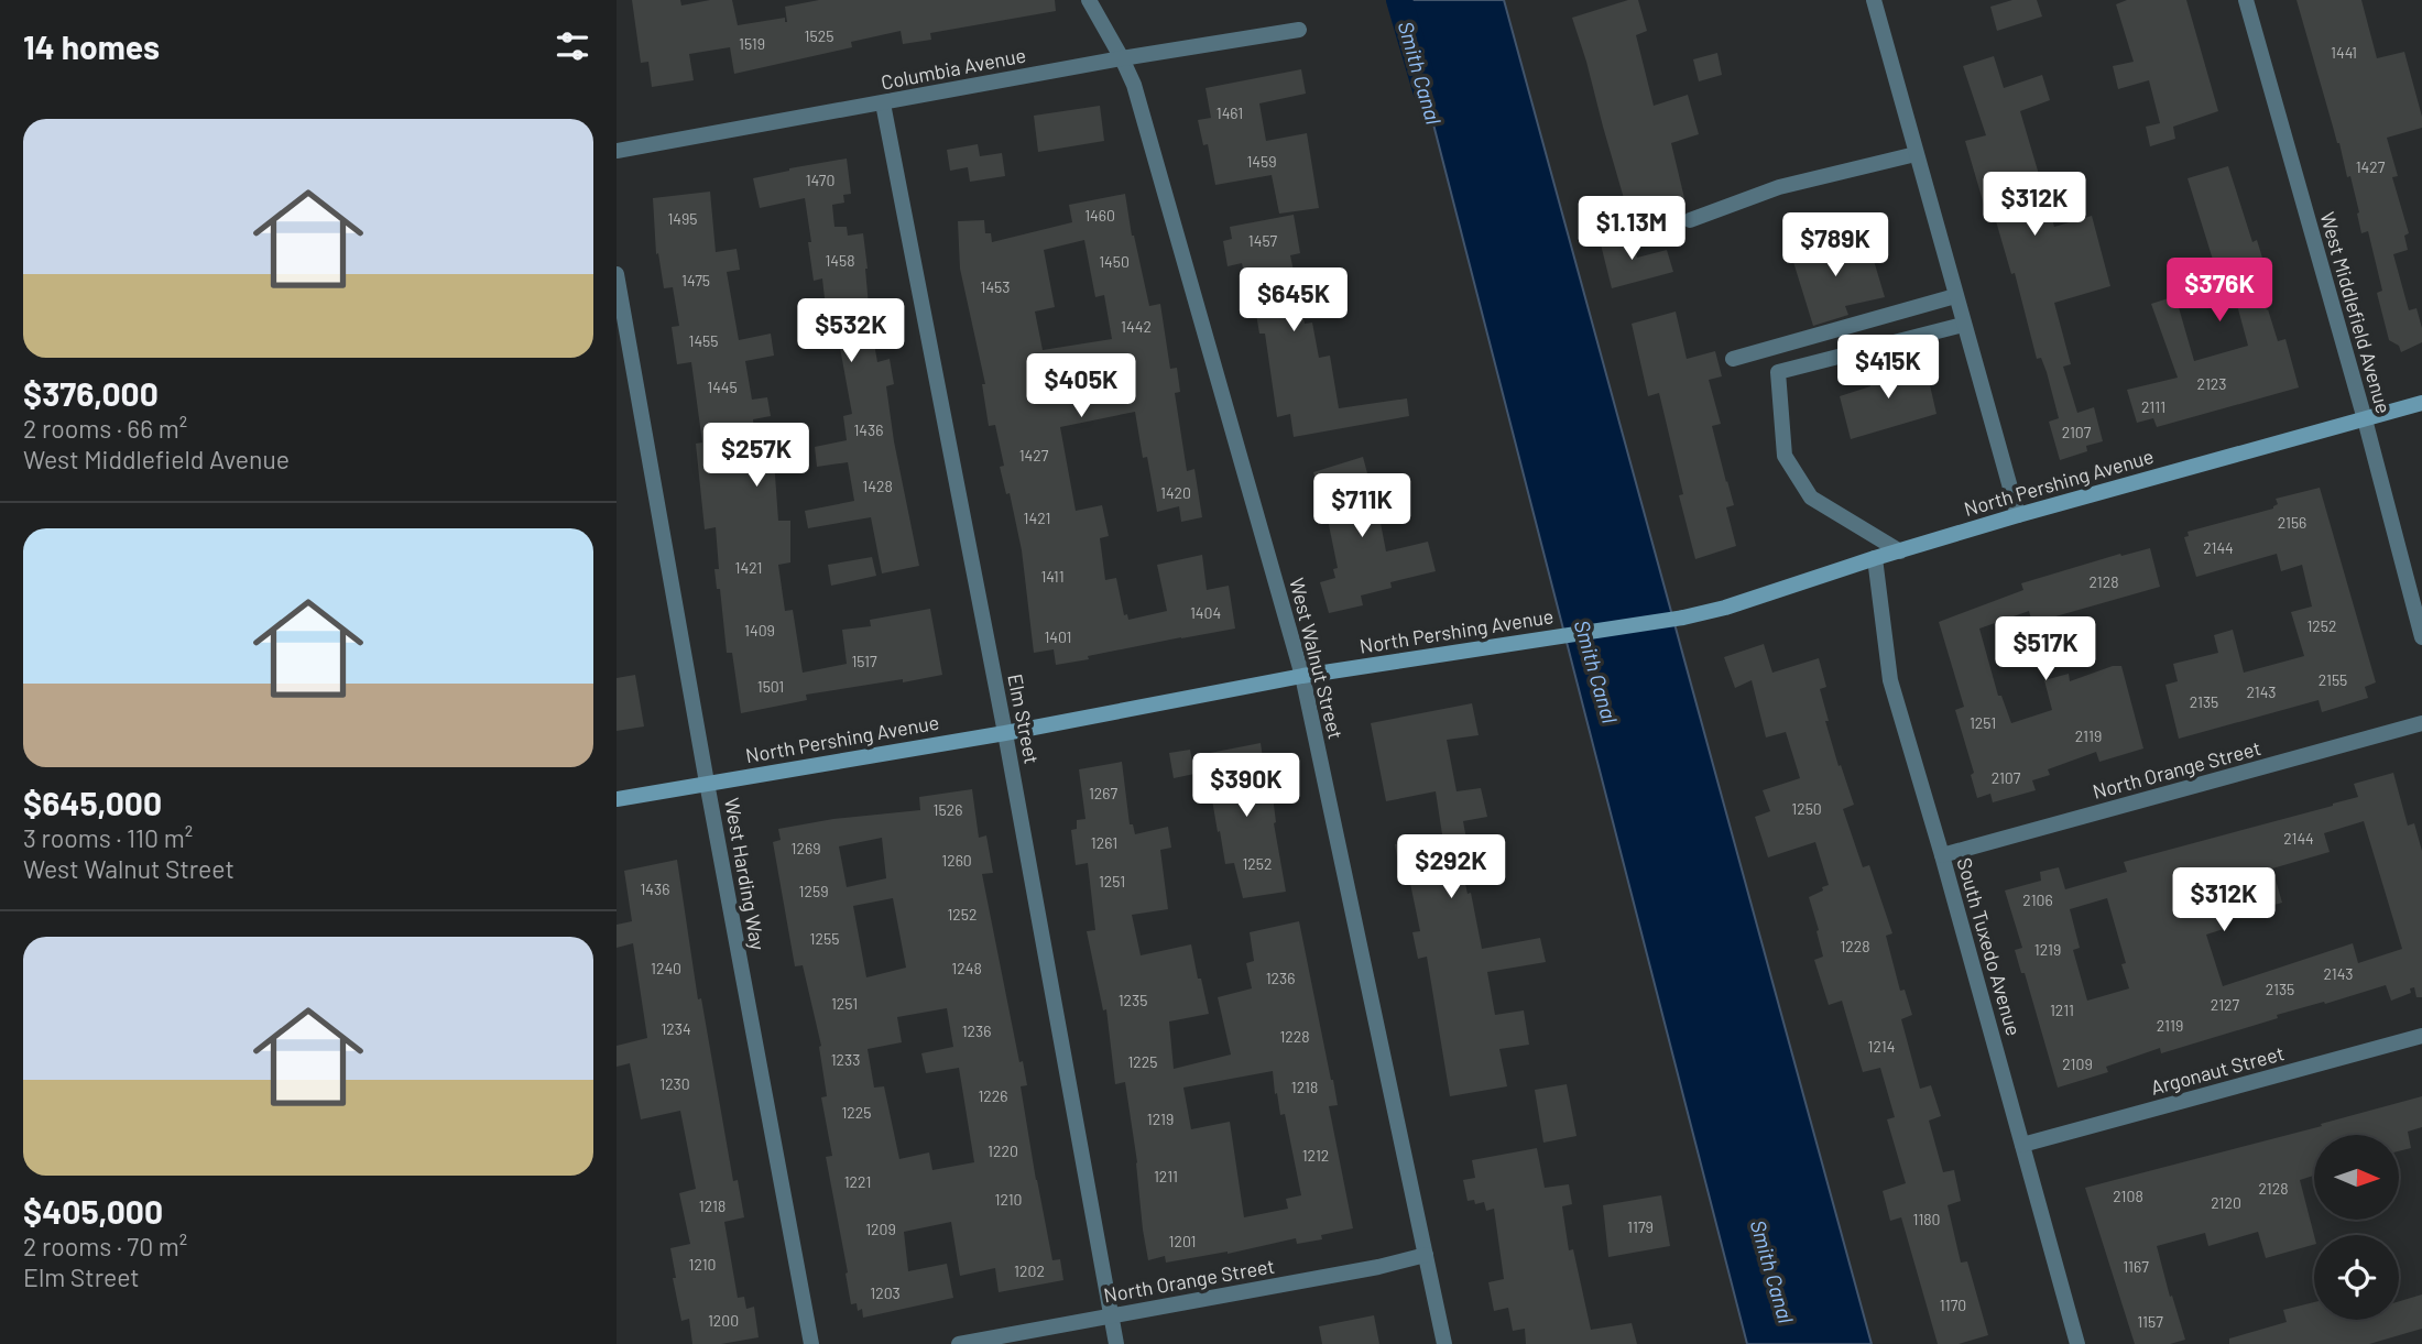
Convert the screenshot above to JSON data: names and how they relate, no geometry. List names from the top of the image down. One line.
{"streets":{"main road":["North Pershing Avenue"],"street":["Columbia Avenue","West Middlefield Avenue","West Walnut Street","Elm Street","North Orange Street","West Harding Way","South Tuxedo Avenue","Argonaut Street"]},"crossings":[["Columbia Avenue","West Walnut Street"],["Columbia Avenue","Elm Street"],["West Middlefield Avenue","North Pershing Avenue"],["North Pershing Avenue","West Walnut Street"],["North Pershing Avenue","Elm Street"],["North Pershing Avenue","West Harding Way"],["North Pershing Avenue","South Tuxedo Avenue"],["West Walnut Street","North Orange Street"],["Elm Street","North Orange Street"],["North Orange Street","South Tuxedo Avenue"],["South Tuxedo Avenue","Argonaut Street"]],"water":["Smith Canal"],"house_numbers":["1525","1519","1441","1461","1459","1427","1470","1460","1495","1457","1458","1450","1475","1453","1442","1455","2123","1445","2111","1436","2107","1427","1428","1420","1421","2156","2144","1421","1411","2128","1404","1252","1409","1401","1517","2155","1501","2143","2135","1251","2119","2107","1267","1250","1526","2144","1261","1269","1260","1252","1251","1436","1259","2106","1252","1255","1228","1219","1240","1248","2143","1236","2135","1235","1251","2127","1211","2119","1234","1236","1228","1214","1233","1225","2109","1230","1218","1226","1225","1219","1220","1212","1211","1221","2128","2108","1210","2120","1218","1180","1179","1209","1201","1210","1167","1202","1203","1170","1200","1157"],"north":"right","page":{"heading":"14 homes","list":[{"name":"$376,000","note":"2 rooms · 66 m² · West Middlefield Avenue"},{"name":"$645,000","note":"3 rooms · 110 m² · West Walnut Street"},{"name":"$405,000","note":"2 rooms · 70 m² · Elm Street"}],"price":["$312K","$1.13M","$789K","$376K","$645K","$532K","$415K","$405K","$257K","$711K","$517K","$390K","$292K","$312K"]}}
